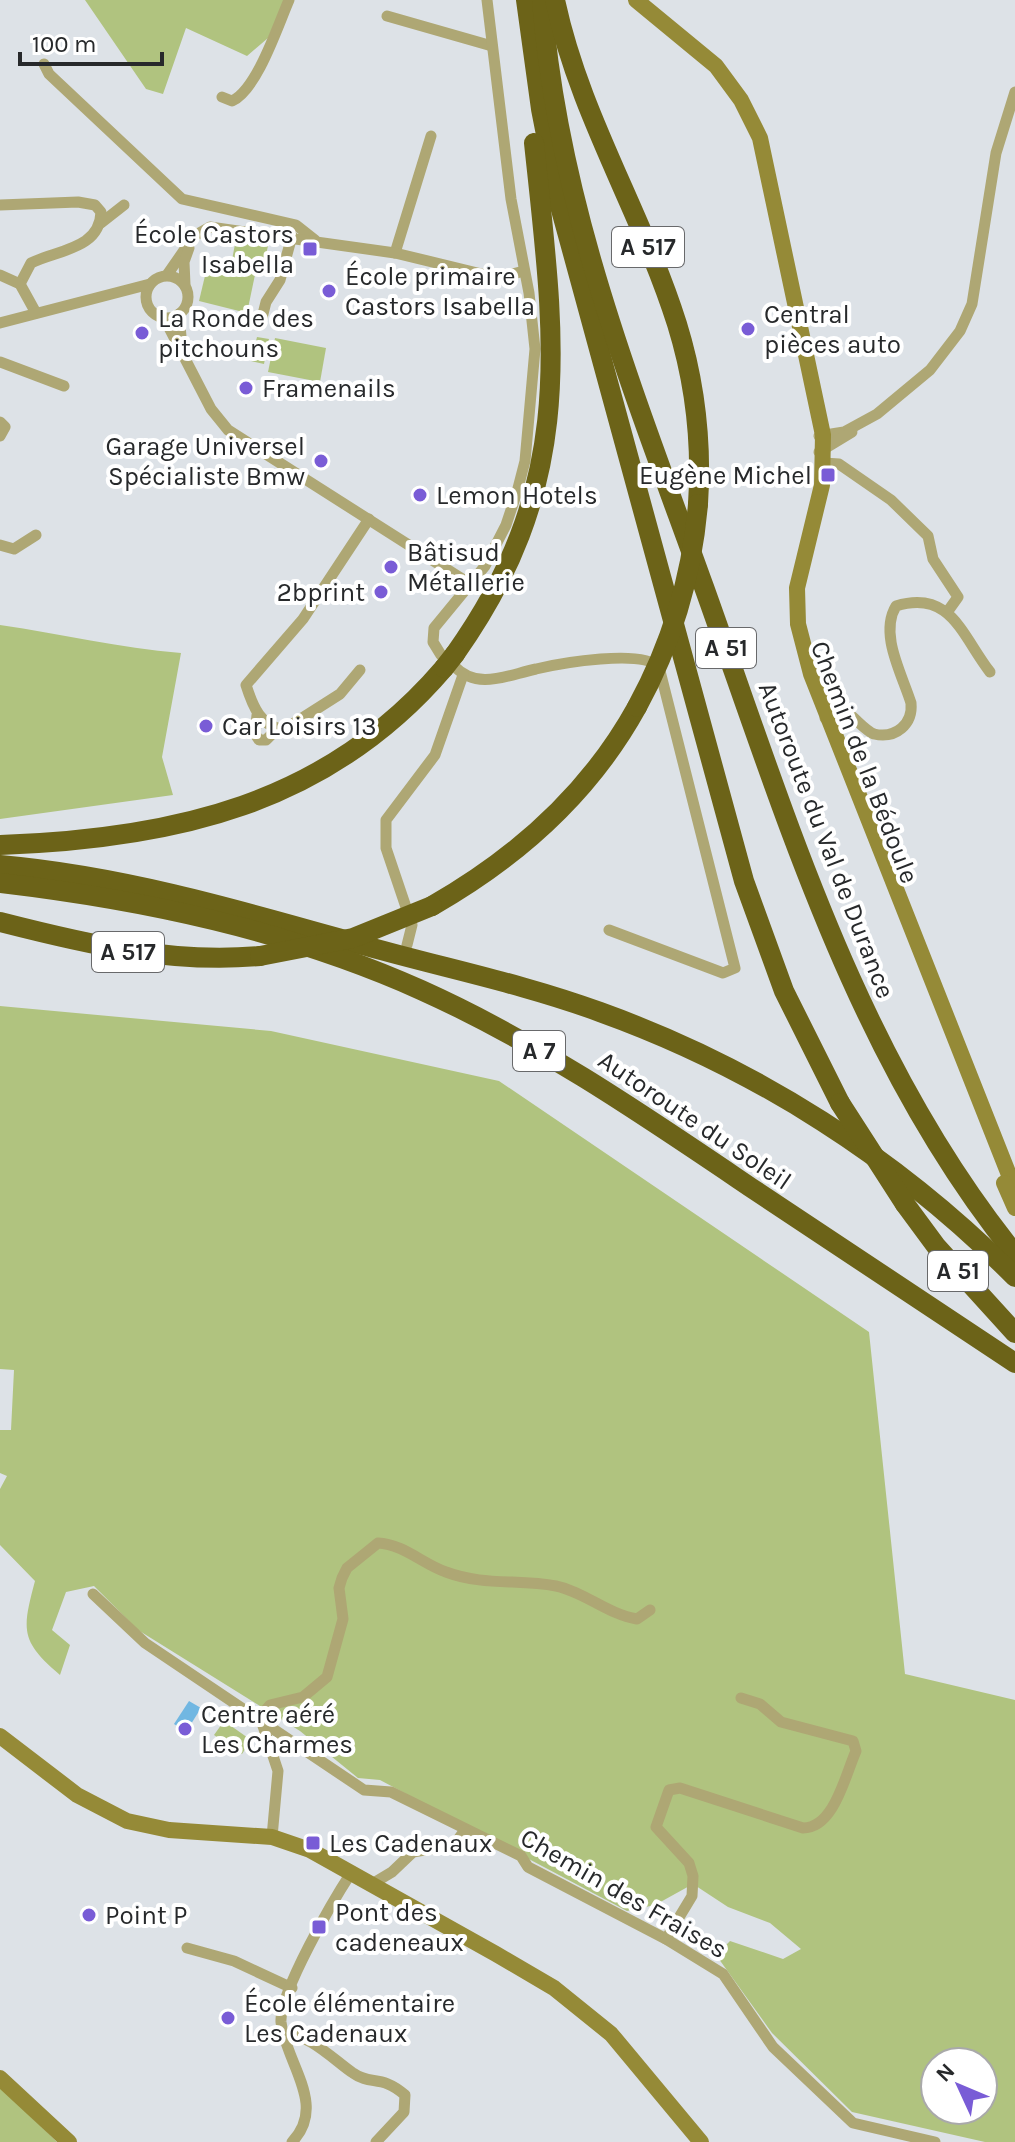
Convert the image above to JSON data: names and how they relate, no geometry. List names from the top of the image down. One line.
{"streets":{"highway":["A 517","A 51","Autoroute du Val de Durance","A 7","Autoroute du Soleil"],"street":["Chemin de la Bédoule","Chemin des Fraises"]},"places":{"transit":["École Castors Isabella","Eugène Michel","Les Cadenaux","Pont des cadeneaux"],"other":["École primaire Castors Isabella","Central pièces auto","La Ronde des pitchouns","Framenails","Garage Universel Spécialiste Bmw","Lemon Hotels","Bâtisud Métallerie","2bprint","Car Loisirs 13","Centre aéré Les Charmes","Point P","École élémentaire Les Cadenaux"]},"scale_bar":"100 m","north":"top left"}
